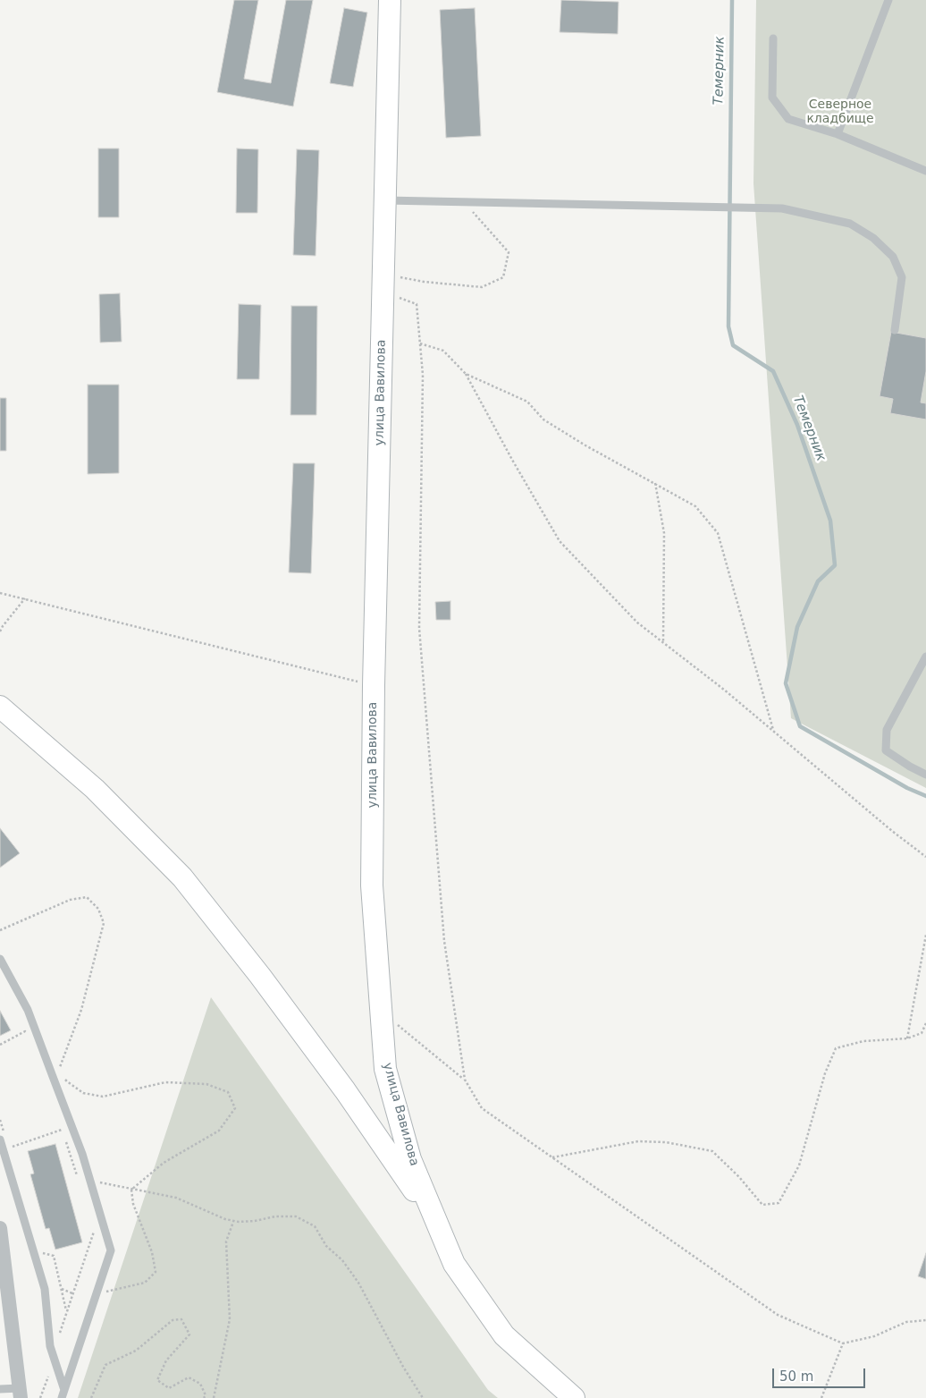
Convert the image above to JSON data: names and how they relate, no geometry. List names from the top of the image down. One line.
{"streets":{"street":["улица Вавилова"]},"water":["Темерник"],"parks":["Северное кладбище"],"scale_bar":"50 m"}
